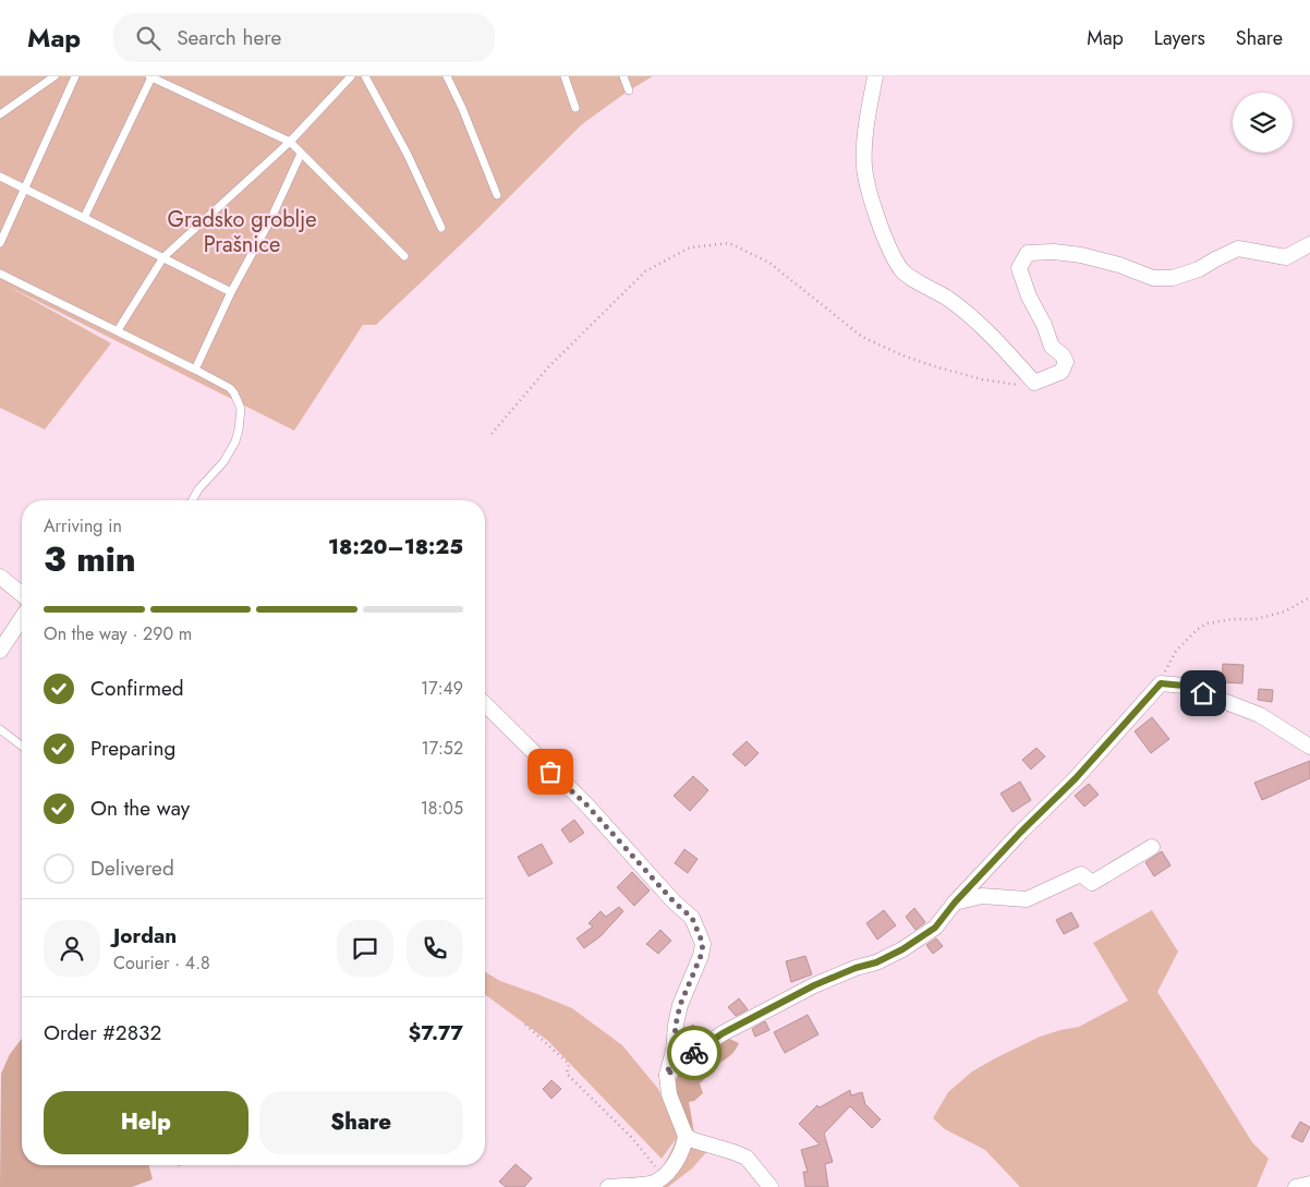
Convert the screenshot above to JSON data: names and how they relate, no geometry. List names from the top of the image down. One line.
{"parks":["Gradsko groblje Prašnice"],"page":{"header":"Map","search":"Search here","nav":["Map","Layers","Share"],"heading":["3 min","Arriving in","18:20–18:25"],"panel":["Jordan","Courier · 4.8","Order #2832","$7.77"],"bar":"On the way · 290 m","list":[["Confirmed","17:49"],["Preparing","17:52"],["On the way","18:05"],"Delivered"],"buttons":["Help","Share"]}}
